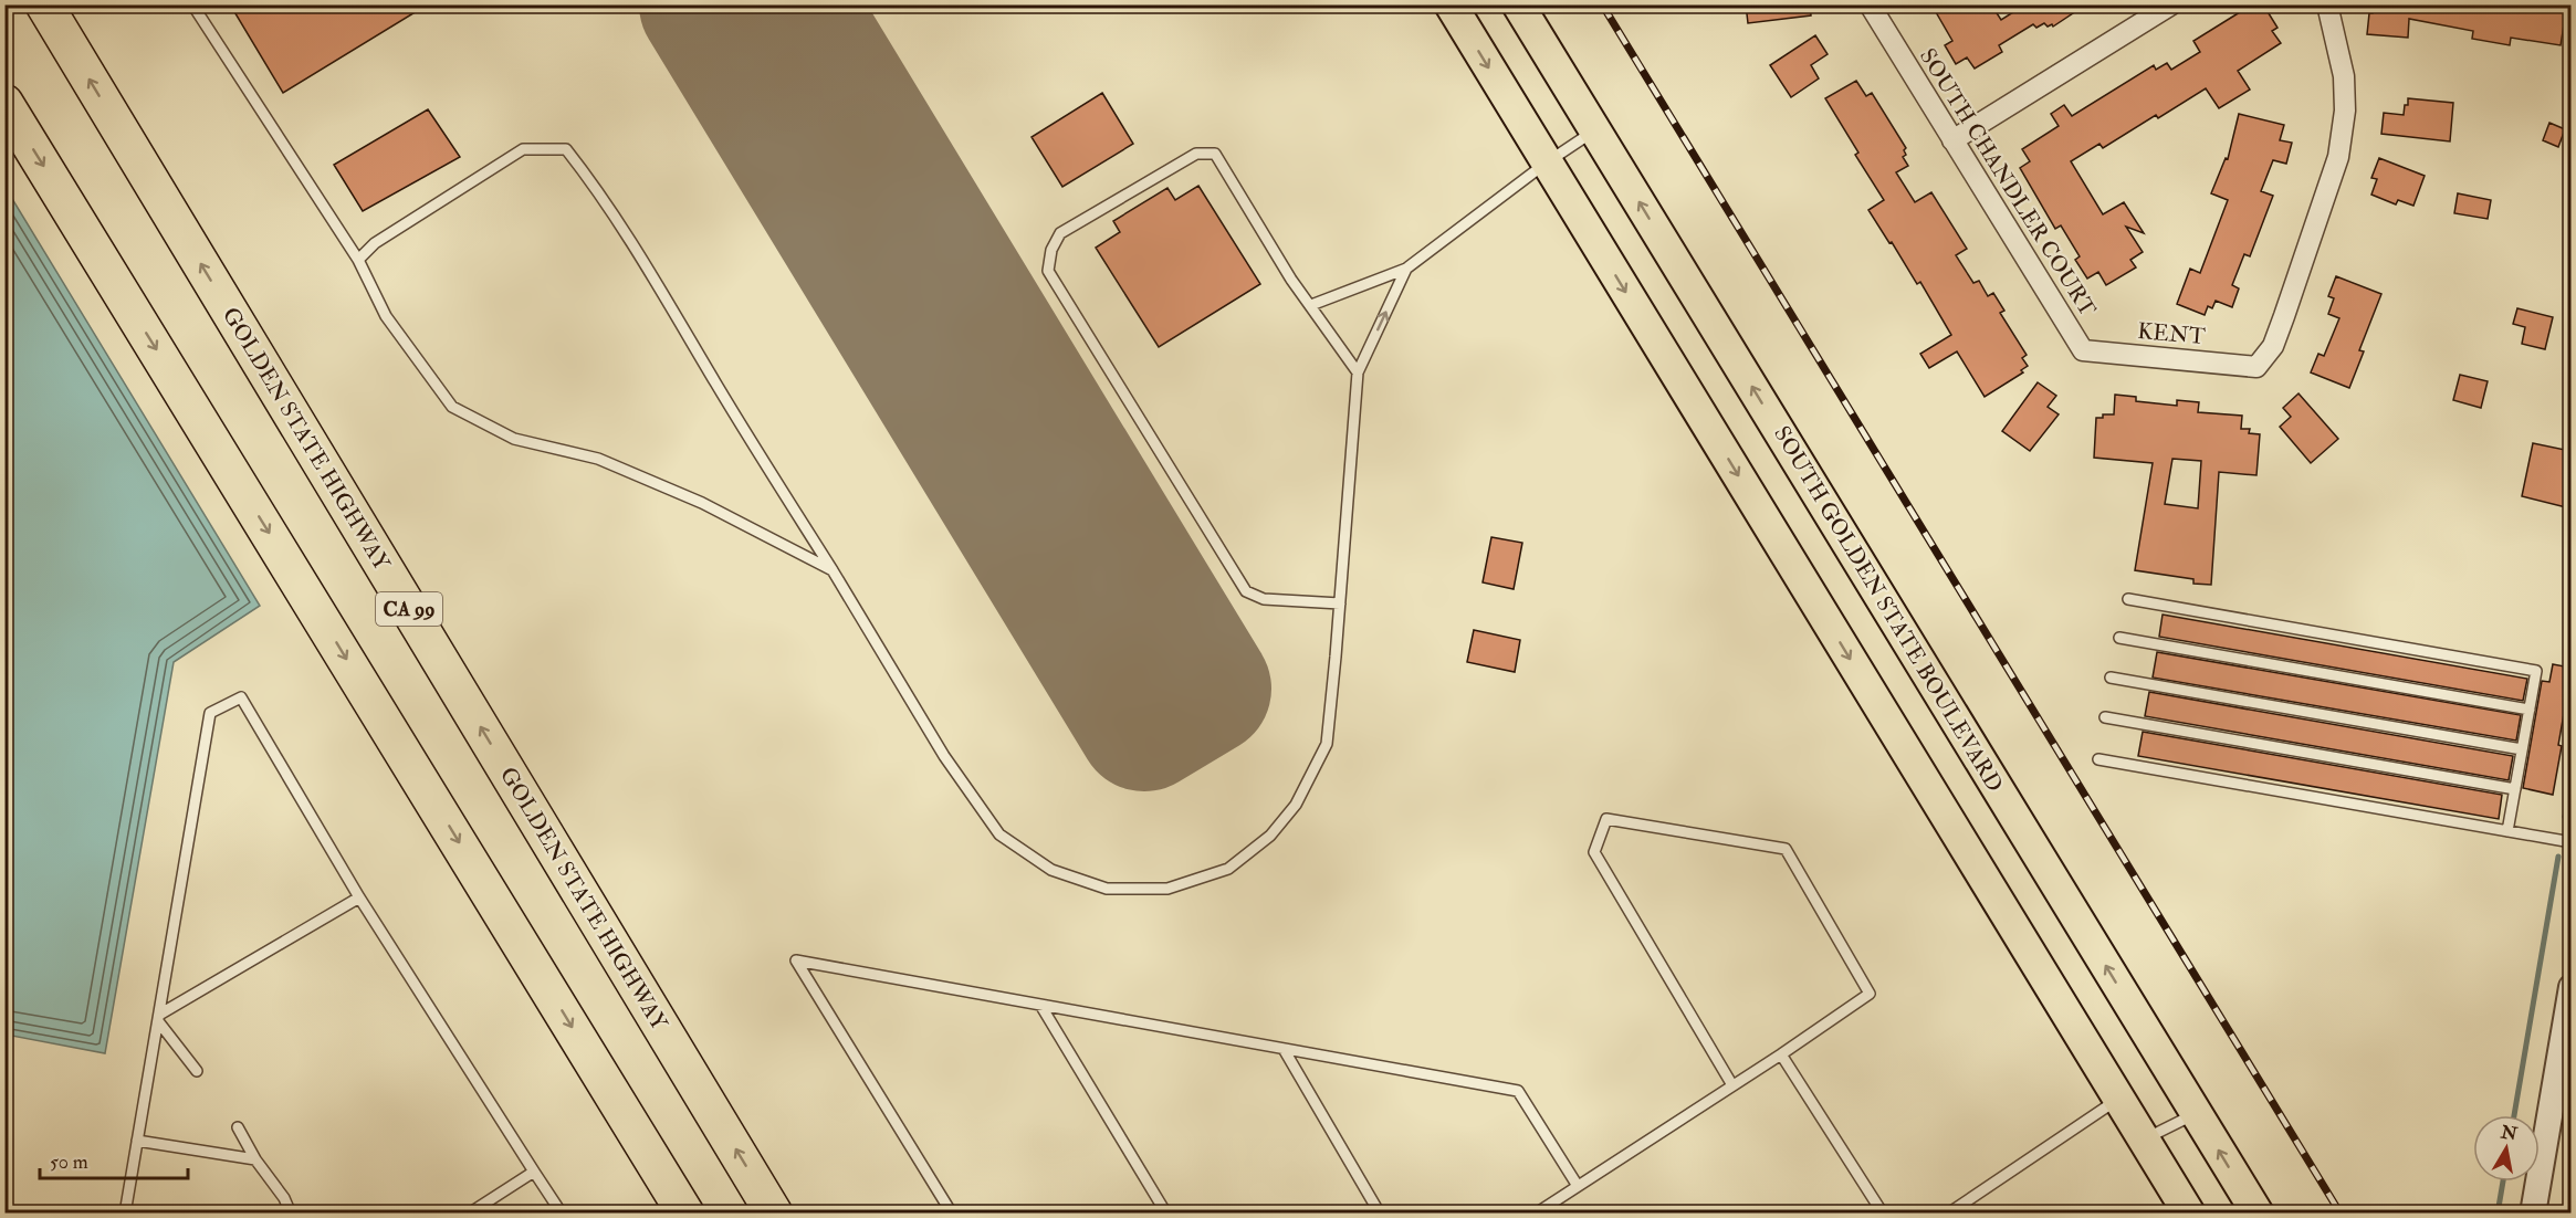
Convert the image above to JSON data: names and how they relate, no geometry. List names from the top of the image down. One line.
{"streets":{"highway":["GOLDEN STATE HIGHWAY","CA 99"],"main road":["SOUTH GOLDEN STATE BOULEVARD"],"street":["SOUTH CHANDLER COURT","KENT"]},"crossings":[["SOUTH CHANDLER COURT","KENT"]],"scale_bar":"50 m","north":"top"}
